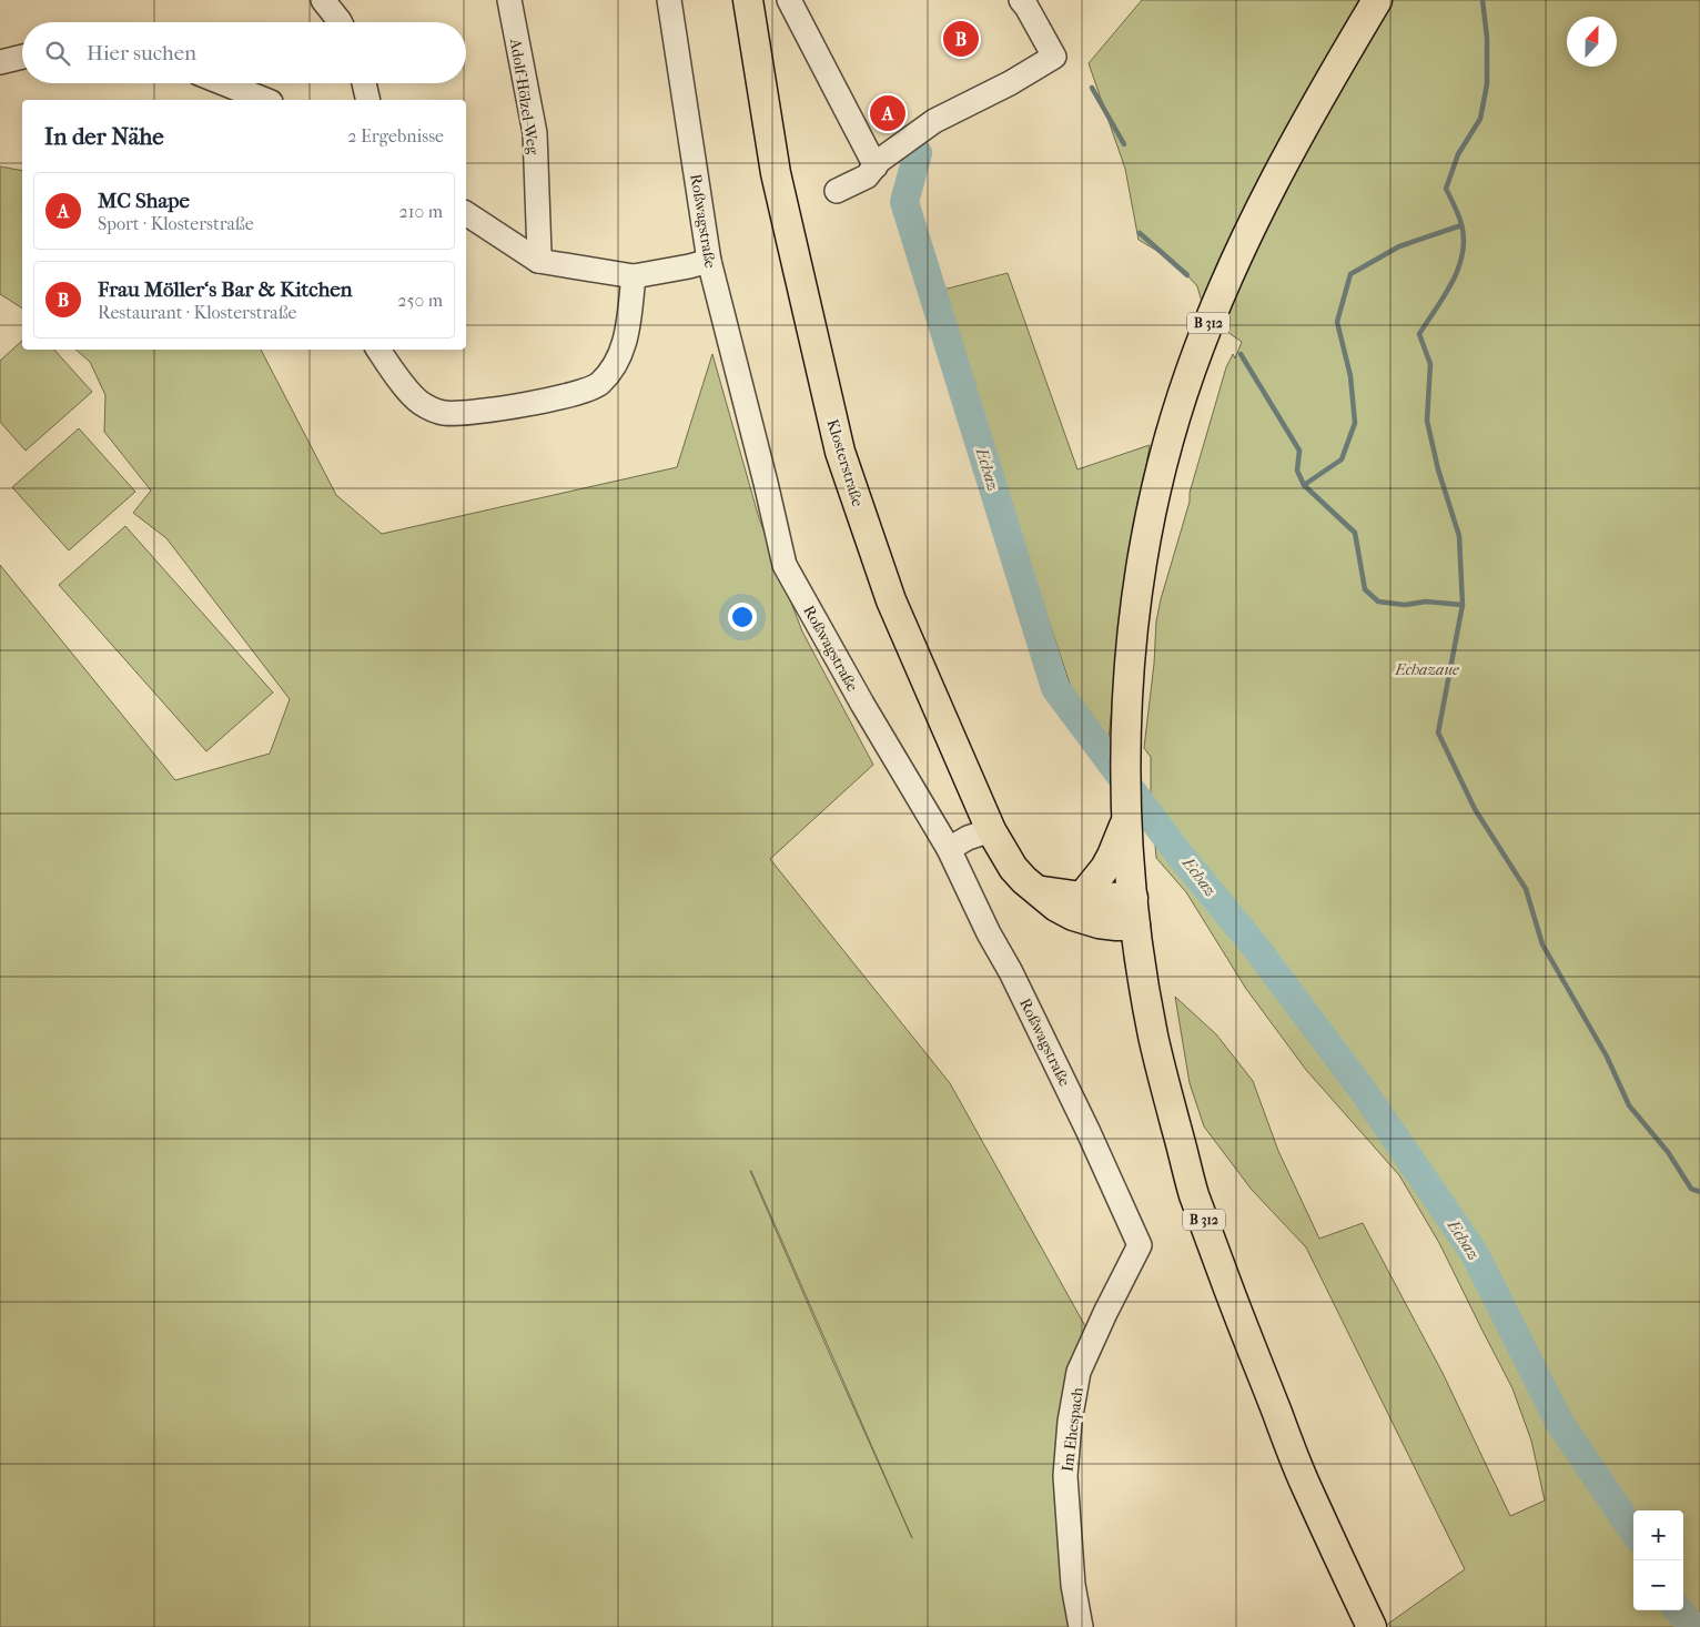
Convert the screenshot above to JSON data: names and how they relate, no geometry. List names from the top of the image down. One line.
{"streets":{"main road":["B 312","Klosterstraße"],"street":["Adolf-Hölzel-Weg","Roßwagstraße","Im Ehespach"]},"crossings":[["Roßwagstraße","Im Ehespach"],["B 312","Klosterstraße"]],"water":["Echaz"],"parks":["Echazaue"],"north":"top","page":{"pins":["B","A"],"search":"Hier suchen","heading":["In der Nähe","2 Ergebnisse"],"list":[{"mark":"A","name":"MC Shape","note":"Sport · Klosterstraße","value":"210 m"},{"mark":"B","name":"Frau Möller‘s Bar & Kitchen","note":"Restaurant · Klosterstraße","value":"250 m"}],"map_buttons":["+","−"]}}
